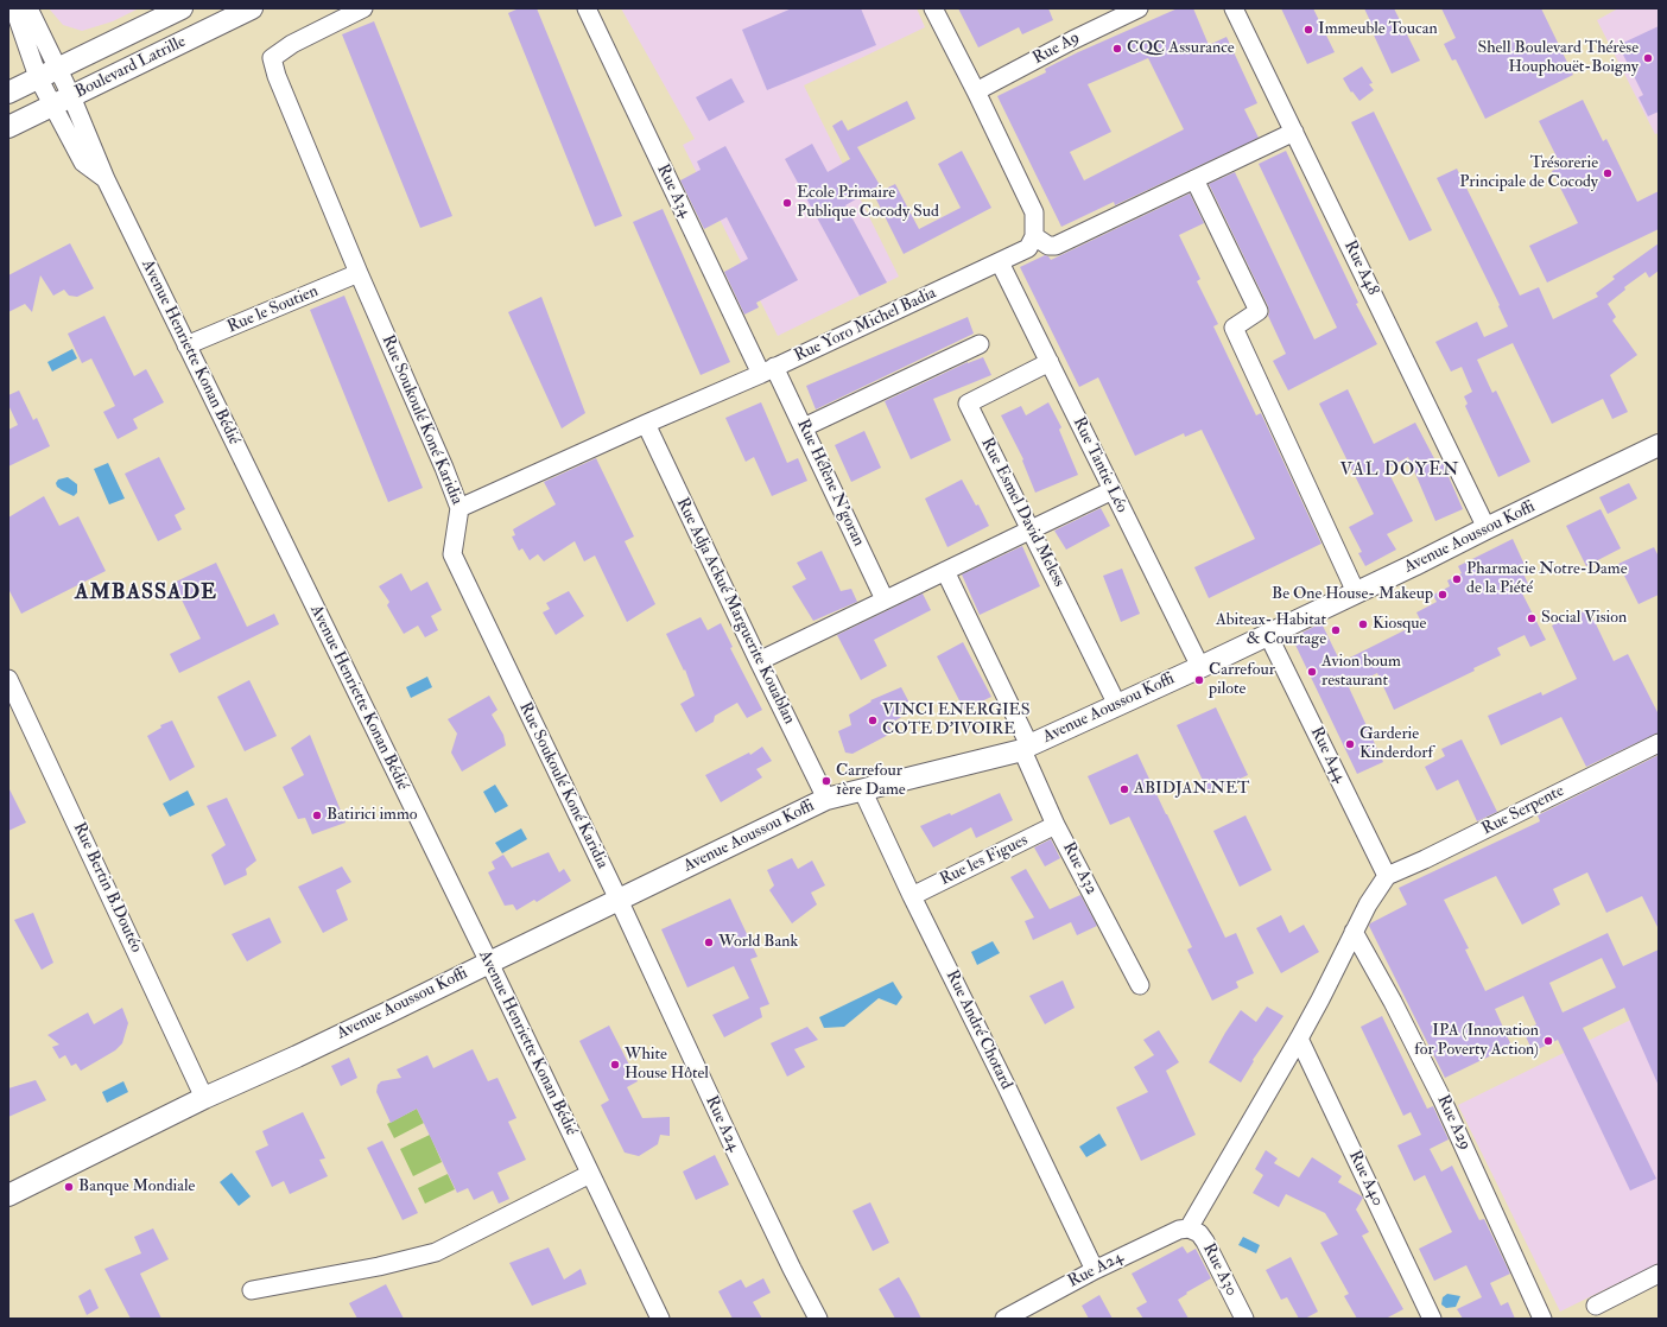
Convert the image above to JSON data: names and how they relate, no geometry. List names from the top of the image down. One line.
{"streets":{"street":["Rue A9","Boulevard Latrille","Rue A34","Rue A48","Rue le Soutien","Rue Yoro Michel Badia","Avenue Henriette Konan Bédié","Rue Soukoulé Koné Karidia","Rue Tantie Léo","Rue Hélène N'goran","Rue Esmel David Meless","Avenue Aoussou Koffi","Rue Adja Ackué Marguerite Kouablan","Rue A44","Rue Serpente","Rue les Figues","Rue A32","Rue Bertin B.Doutéo","Rue André Chotard","Rue A29","Rue A24","Rue A40","Rue A30"]},"crossings":[["Boulevard Latrille","Avenue Henriette Konan Bédié"],["Rue A34","Rue Yoro Michel Badia"],["Rue A34","Rue Hélène N'goran"],["Rue A48","Avenue Aoussou Koffi"],["Rue le Soutien","Avenue Henriette Konan Bédié"],["Rue le Soutien","Rue Soukoulé Koné Karidia"],["Rue Yoro Michel Badia","Rue Soukoulé Koné Karidia"],["Rue Yoro Michel Badia","Rue Tantie Léo"],["Rue Yoro Michel Badia","Rue Hélène N'goran"],["Rue Yoro Michel Badia","Rue Adja Ackué Marguerite Kouablan"],["Avenue Henriette Konan Bédié","Avenue Aoussou Koffi"],["Rue Soukoulé Koné Karidia","Avenue Aoussou Koffi"],["Rue Soukoulé Koné Karidia","Rue A24"],["Rue Tantie Léo","Rue Esmel David Meless"],["Rue Tantie Léo","Avenue Aoussou Koffi"],["Rue Esmel David Meless","Avenue Aoussou Koffi"],["Avenue Aoussou Koffi","Rue Adja Ackué Marguerite Kouablan"],["Avenue Aoussou Koffi","Rue A44"],["Avenue Aoussou Koffi","Rue A32"],["Avenue Aoussou Koffi","Rue Bertin B.Doutéo"],["Avenue Aoussou Koffi","Rue André Chotard"],["Avenue Aoussou Koffi","Rue A24"],["Rue A44","Rue Serpente"],["Rue les Figues","Rue A32"],["Rue les Figues","Rue André Chotard"],["Rue André Chotard","Rue A24"],["Rue A24","Rue A30"]],"districts":["VAL DOYEN","AMBASSADE"],"places":["Immeuble Toucan","CQC Assurance","Shell Boulevard Thérèse Houphouët-Boigny","Trésorerie Principale de Cocody","Ecole Primaire Publique Cocody Sud","Pharmacie Notre-Dame de la Piété","Be One House- Makeup","Social Vision","Kiosque","Abiteax- Habitat & Courtage","Avion boum restaurant","Carrefour pilote","VINCI ENERGIES COTE D'IVOIRE","Garderie Kinderdorf","Carrefour 1ère Dame","ABIDJAN.NET","Batirici immo","World Bank","IPA (Innovation for Poverty Action)","White House Hôtel","Banque Mondiale"]}
